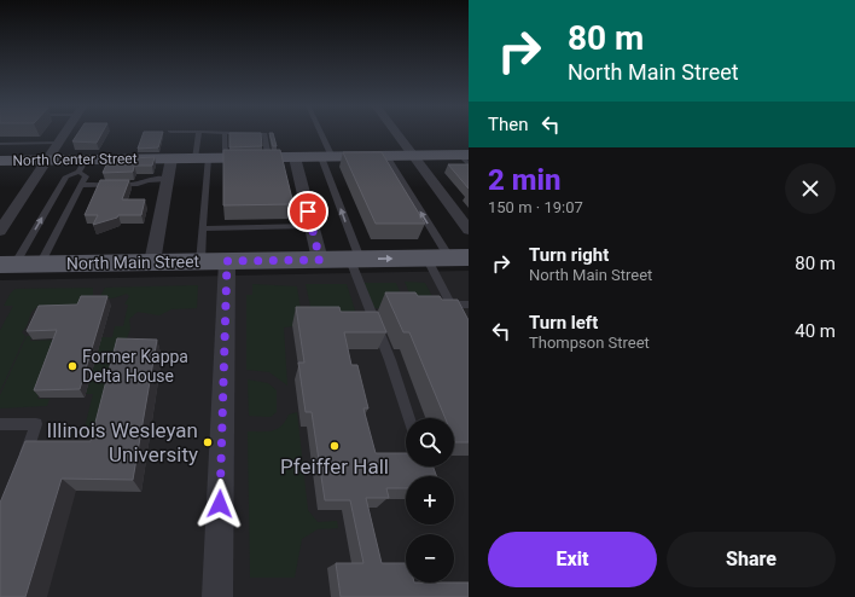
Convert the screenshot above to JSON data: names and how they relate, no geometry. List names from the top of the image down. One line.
{"streets":{"main road":["North Center Street","North Main Street"]},"places":["Former Kappa Delta House","Illinois Wesleyan University","Pfeiffer Hall"],"page":{"turn":["80 m","North Main Street"],"then":"Then","heading":["2 min","150 m · 19:07"],"list":[{"name":"Turn right","note":"North Main Street","value":"80 m"},{"name":"Turn left","note":"Thompson Street","value":"40 m"}],"map_buttons":["+","−"],"buttons":["Exit","Share"]}}
